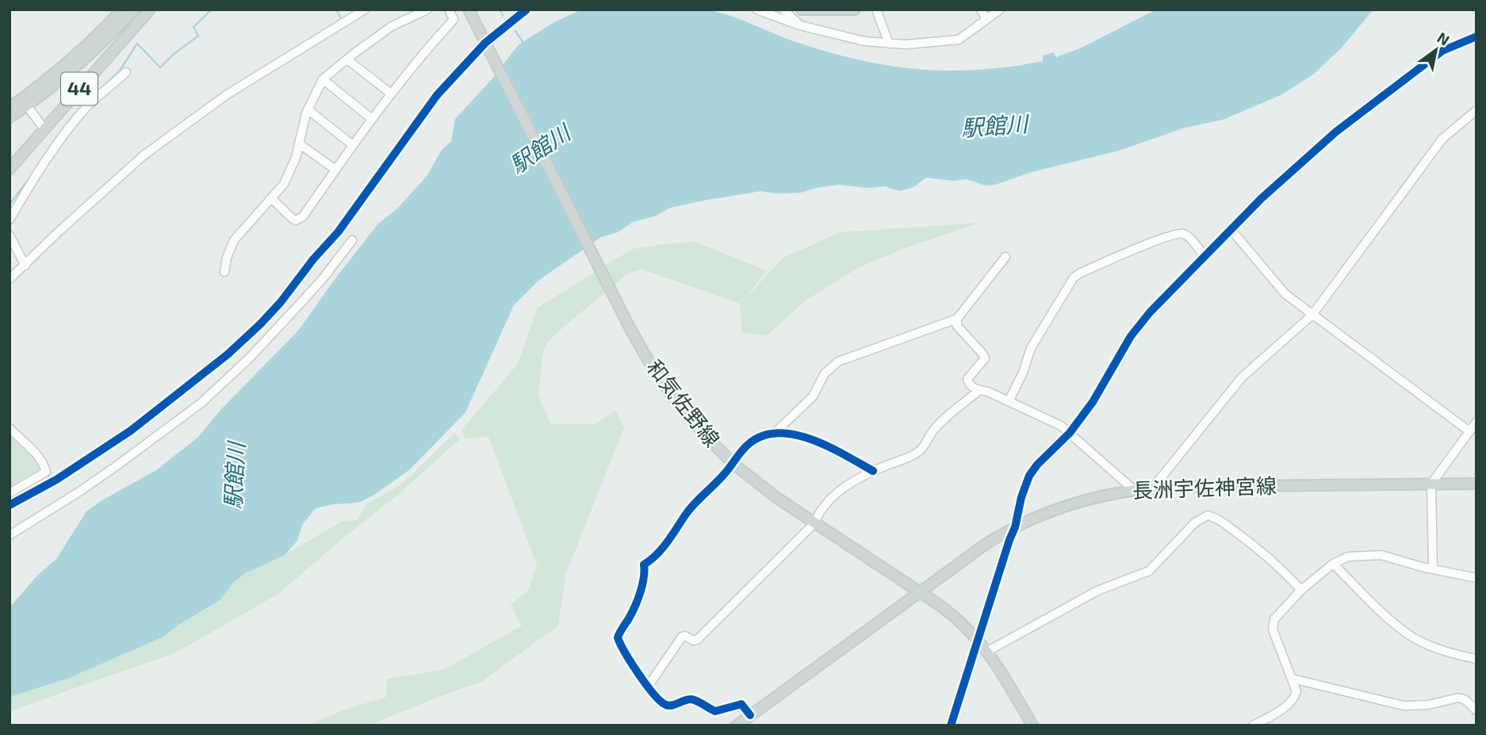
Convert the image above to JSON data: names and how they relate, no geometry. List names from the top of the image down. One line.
{"streets":{"main road":["44","和気佐野線","長洲宇佐神宮線"]},"crossings":[["和気佐野線","長洲宇佐神宮線"]],"water":["駅館川"],"north":"top right"}
